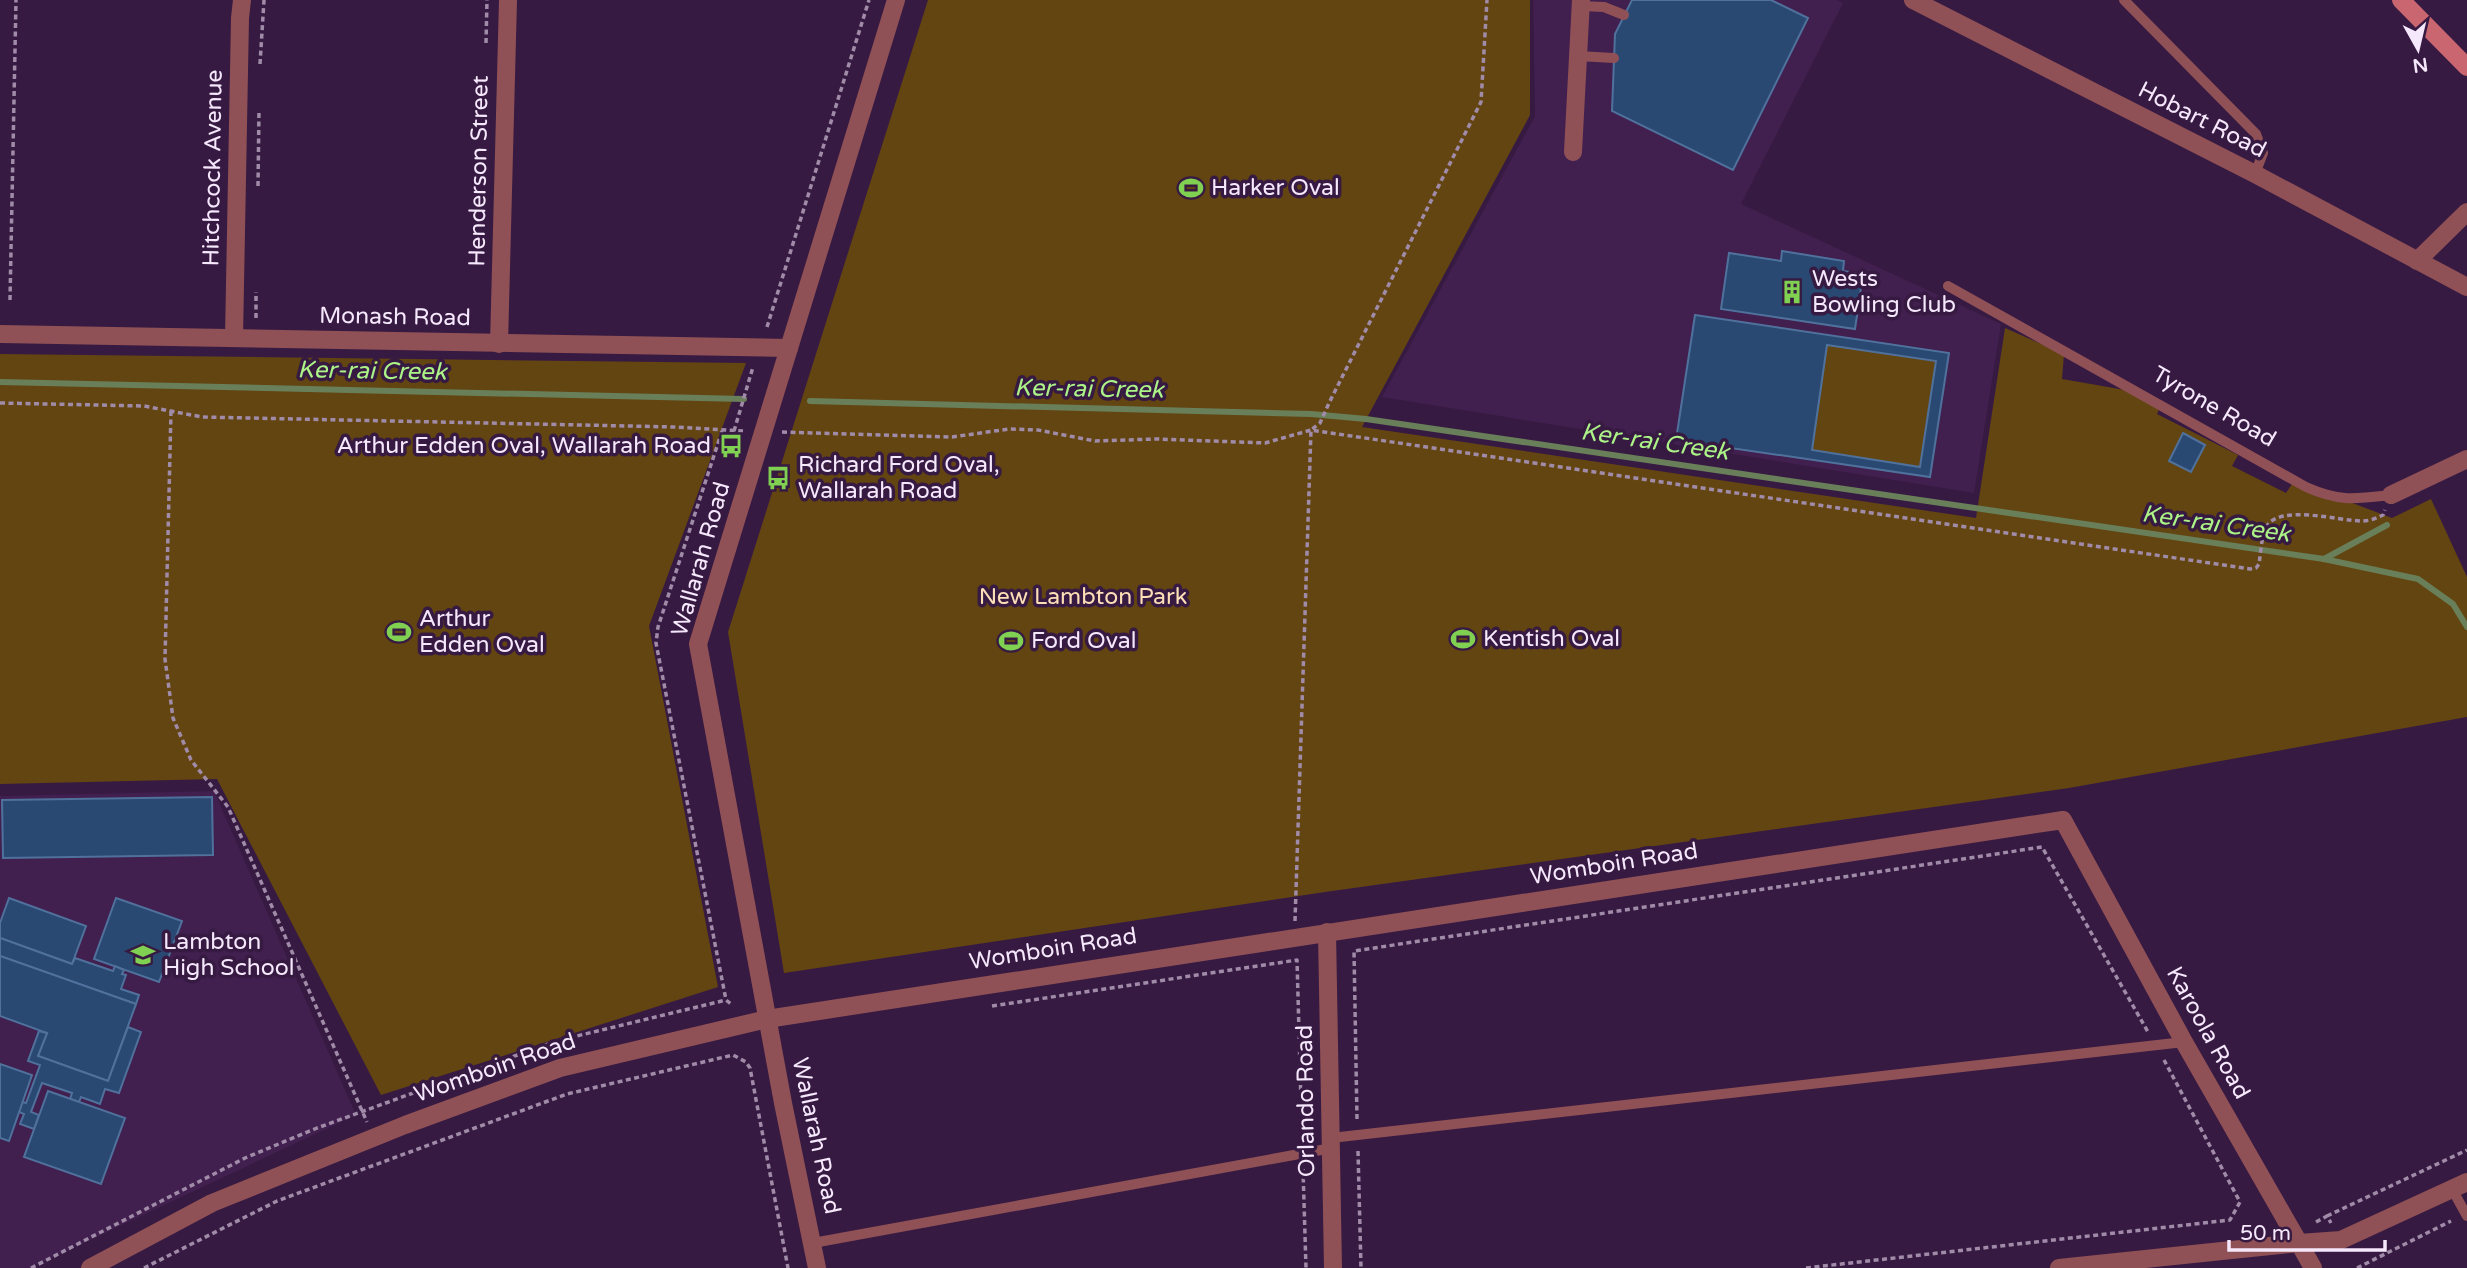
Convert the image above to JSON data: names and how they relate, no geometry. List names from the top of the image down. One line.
{"streets":{"street":["Hobart Road","Hitchcock Avenue","Henderson Street","Monash Road","Tyrone Road","Wallarah Road","Womboin Road","Karoola Road","Orlando Road"]},"crossings":[["Hitchcock Avenue","Monash Road"],["Henderson Street","Monash Road"],["Monash Road","Wallarah Road"],["Wallarah Road","Womboin Road"],["Womboin Road","Karoola Road"],["Womboin Road","Orlando Road"]],"water":["Ker-rai Creek"],"parks":["New Lambton Park"],"places":{"sports":["Harker Oval","Arthur Edden Oval","Kentish Oval","Ford Oval"],"building":["Wests Bowling Club"],"bus stop":["Arthur Edden Oval, Wallarah Road","Richard Ford Oval, Wallarah Road"],"school or university":["Lambton High School"]},"scale_bar":"50 m","north":"bottom"}
